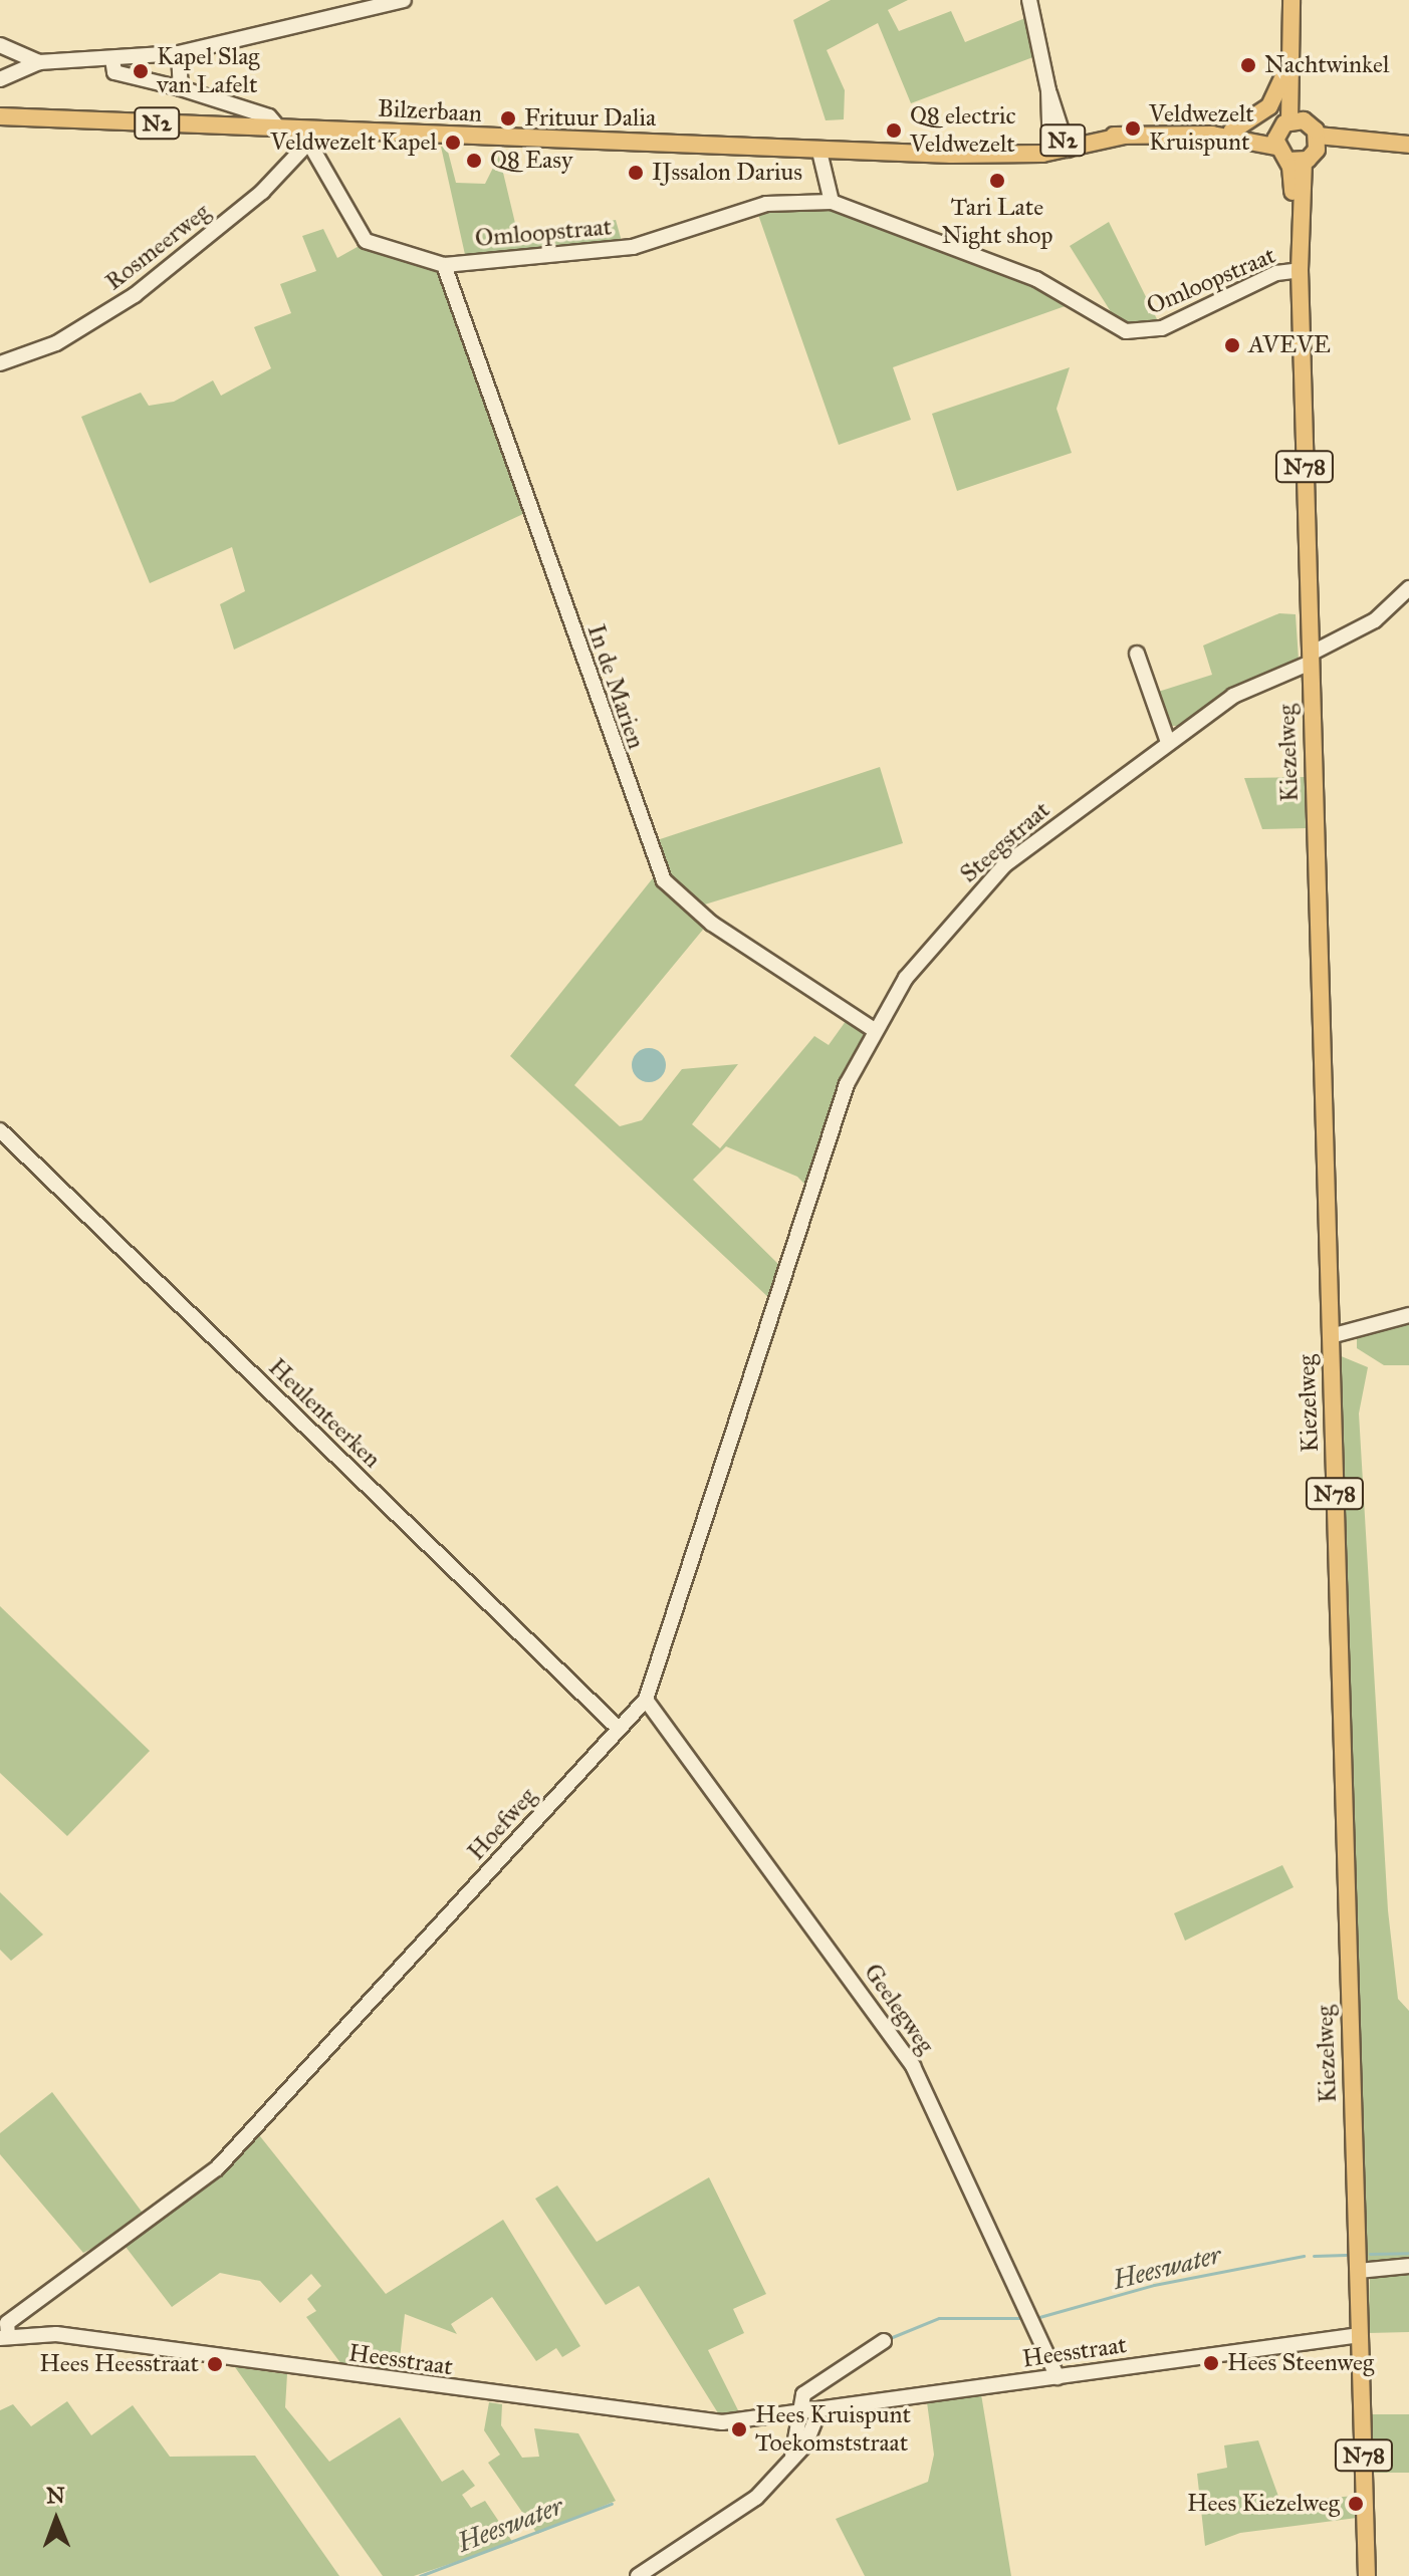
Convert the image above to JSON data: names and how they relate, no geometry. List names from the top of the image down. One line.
{"streets":{"main road":["Bilzerbaan","N2","N78","Kiezelweg"],"street":["Omloopstraat","Rosmeerweg","In de Marien","Steegstraat","Heulenteerken","Hoefweg","Geelegweg","Heesstraat"]},"crossings":[["Bilzerbaan","Omloopstraat"],["Bilzerbaan","Rosmeerweg"],["Omloopstraat","Rosmeerweg"],["Omloopstraat","In de Marien"],["Omloopstraat","Kiezelweg"],["In de Marien","Steegstraat"],["Kiezelweg","Steegstraat"],["Kiezelweg","Heesstraat"],["Steegstraat","Hoefweg"],["Heulenteerken","Hoefweg"],["Hoefweg","Geelegweg"],["Hoefweg","Heesstraat"],["Geelegweg","Heesstraat"]],"water":["Heeswater"],"places":["Nachtwinkel","Kapel Slag van Lafelt","Frituur Dalia","Veldwezelt Kruispunt","Q8 electric Veldwezelt","Veldwezelt Kapel","Q8 Easy","IJssalon Darius","Tari Late Night shop","AVEVE","Hees Steenweg","Hees Heesstraat","Hees Kruispunt Toekomststraat","Hees Kiezelweg"],"north":"top"}
